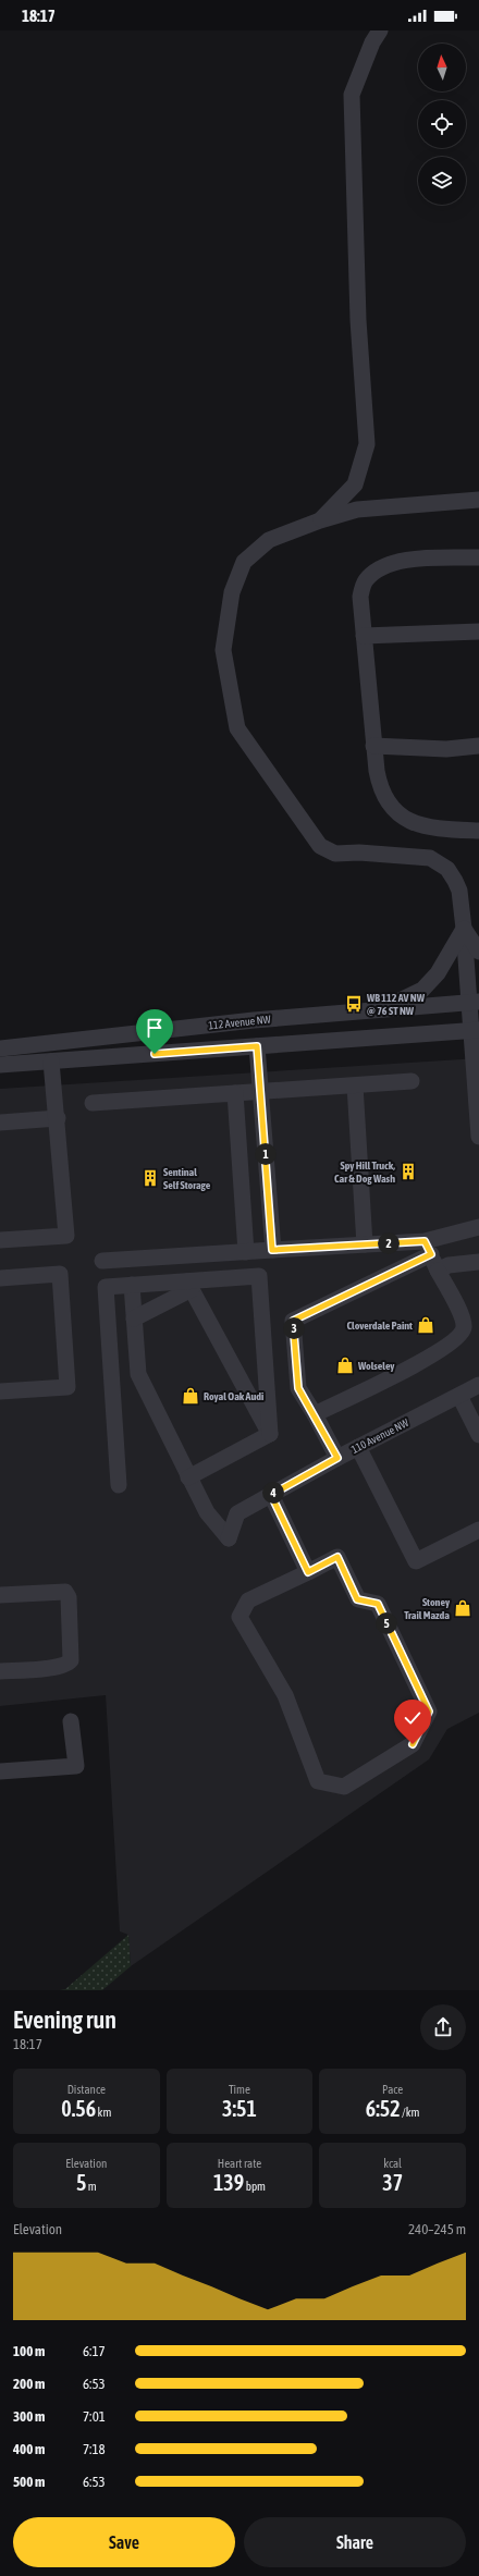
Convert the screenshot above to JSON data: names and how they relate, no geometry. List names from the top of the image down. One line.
{"streets":{"street":["112 Avenue NW","110 Avenue NW"]},"places":{"bus stop":["WB 112 AV NW @ 76 ST NW"],"building":["Spy Hill Truck, Car & Dog Wash","Sentinal Self Storage"],"shop":["Cloverdale Paint","Wolseley","Royal Oak Audi","Stoney Trail Mazda"]},"north":"top","page":{"status":"18:17","pins":["1","2","3","4","5"],"heading":["Evening run","18:17"],"stats":[["Distance","0.56 km"],["Time","3:51"],["Pace","6:52 /km"],["Elevation","5 m"],["Heart rate","139 bpm"],["kcal","37"]],"chart":["Elevation","240–245 m"],"list":[{"name":"100 m","note":"6:17"},{"name":"200 m","note":"6:53"},{"name":"300 m","note":"7:01"},{"name":"400 m","note":"7:18"},{"name":"500 m","note":"6:53"}],"buttons":["Save","Share"]}}
